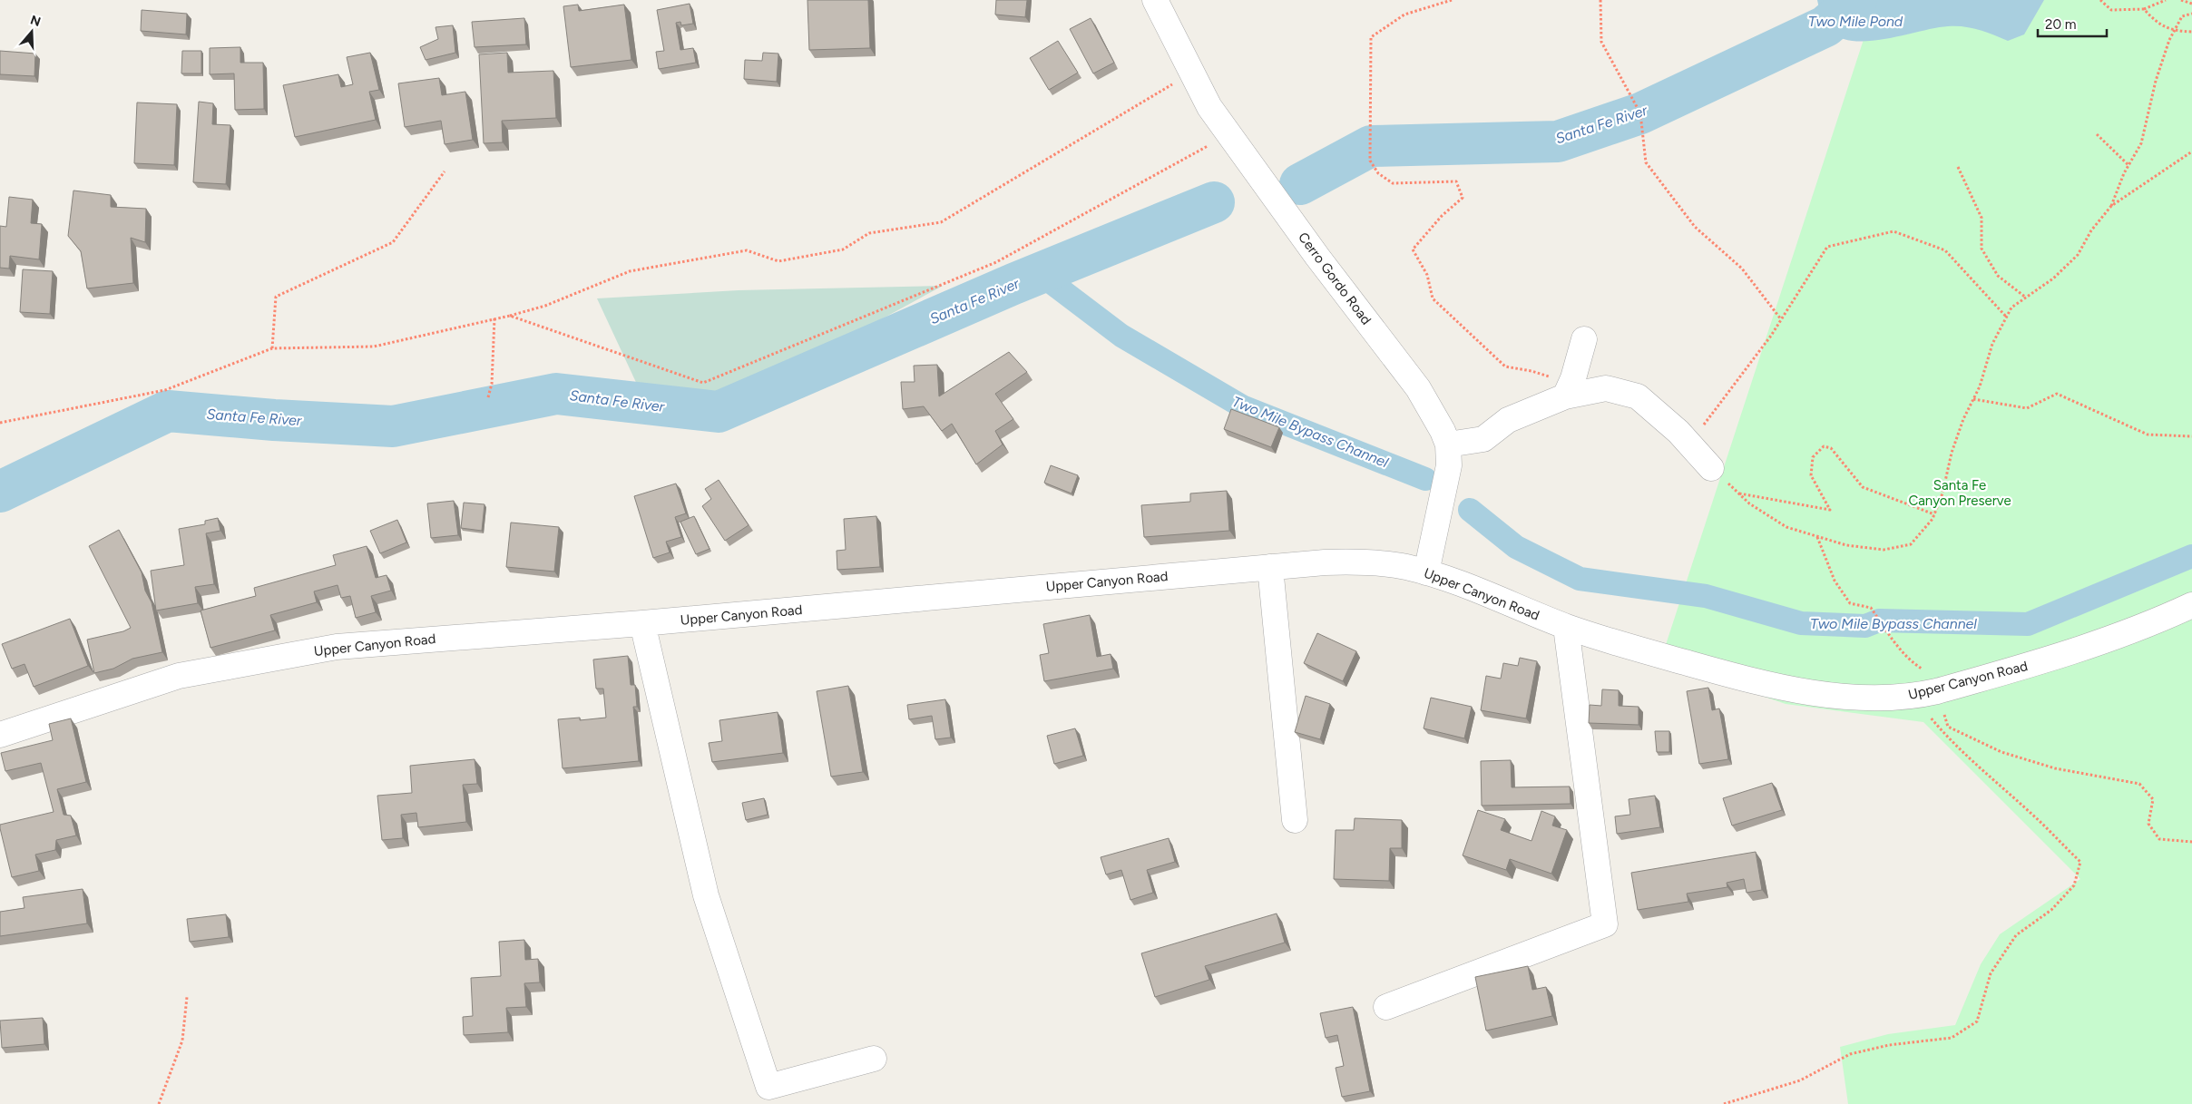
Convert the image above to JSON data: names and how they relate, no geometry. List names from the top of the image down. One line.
{"streets":{"street":["Cerro Gordo Road","Upper Canyon Road"]},"water":["Two Mile Pond","Santa Fe River","Two Mile Bypass Channel"],"parks":["Santa Fe Canyon Preserve"],"scale_bar":"20 m","north":"top"}
